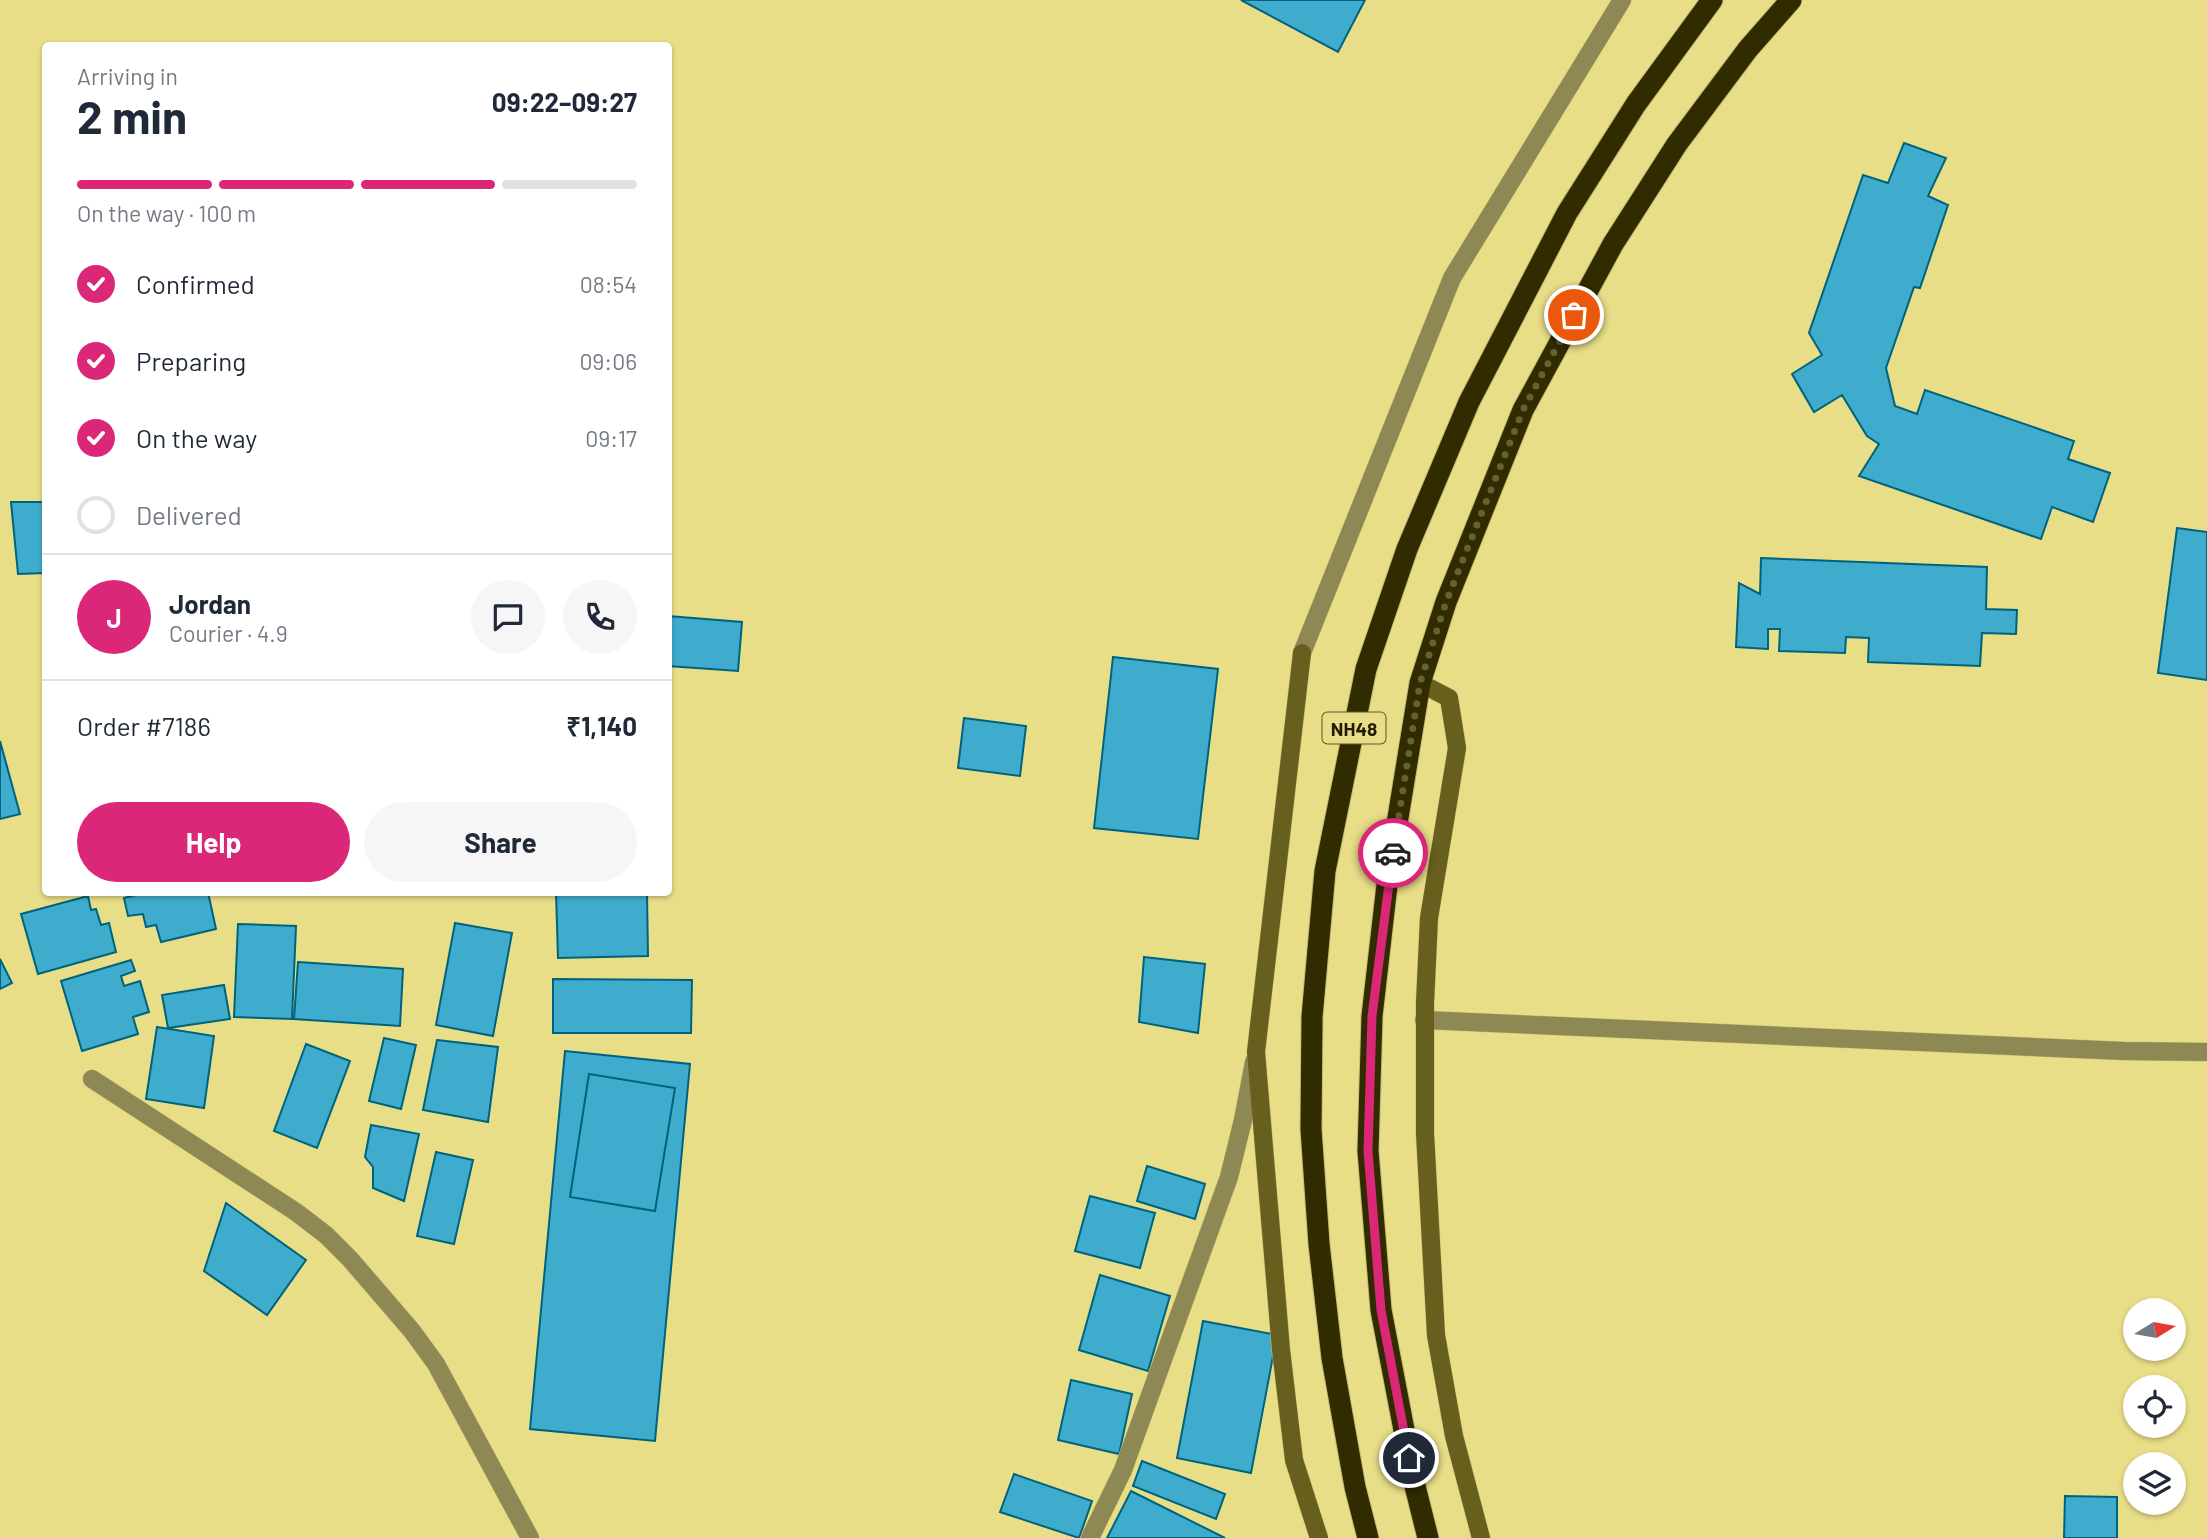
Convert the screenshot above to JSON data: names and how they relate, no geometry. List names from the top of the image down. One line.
{"streets":{"highway":["NH48"]},"north":"right","page":{"heading":["2 min","Arriving in","09:22–09:27"],"panel":["Jordan","Courier · 4.9","Order #7186","₹1,140"],"bar":"On the way · 100 m","list":[["Confirmed","08:54"],["Preparing","09:06"],["On the way","09:17"],"Delivered"],"round":"J","buttons":["Help","Share"]}}
